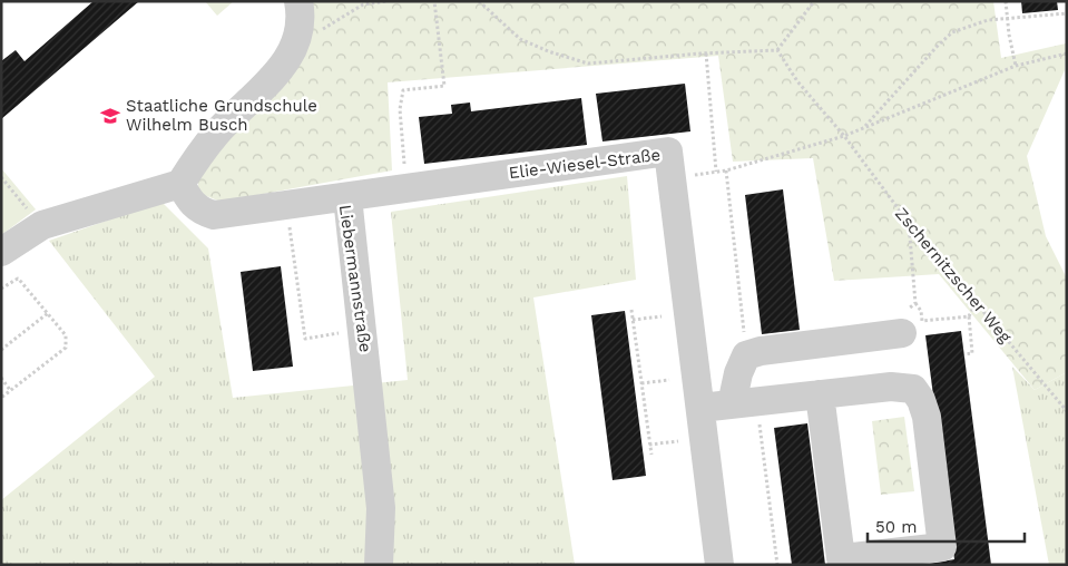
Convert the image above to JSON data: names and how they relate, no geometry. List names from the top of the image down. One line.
{"streets":{"street":["Elie-Wiesel-Straße","Liebermannstraße"],"path":["Zschernitzscher Weg"]},"crossings":[["Elie-Wiesel-Straße","Liebermannstraße"]],"places":{"school or university":["Staatliche Grundschule Wilhelm Busch"]},"scale_bar":"50 m"}
